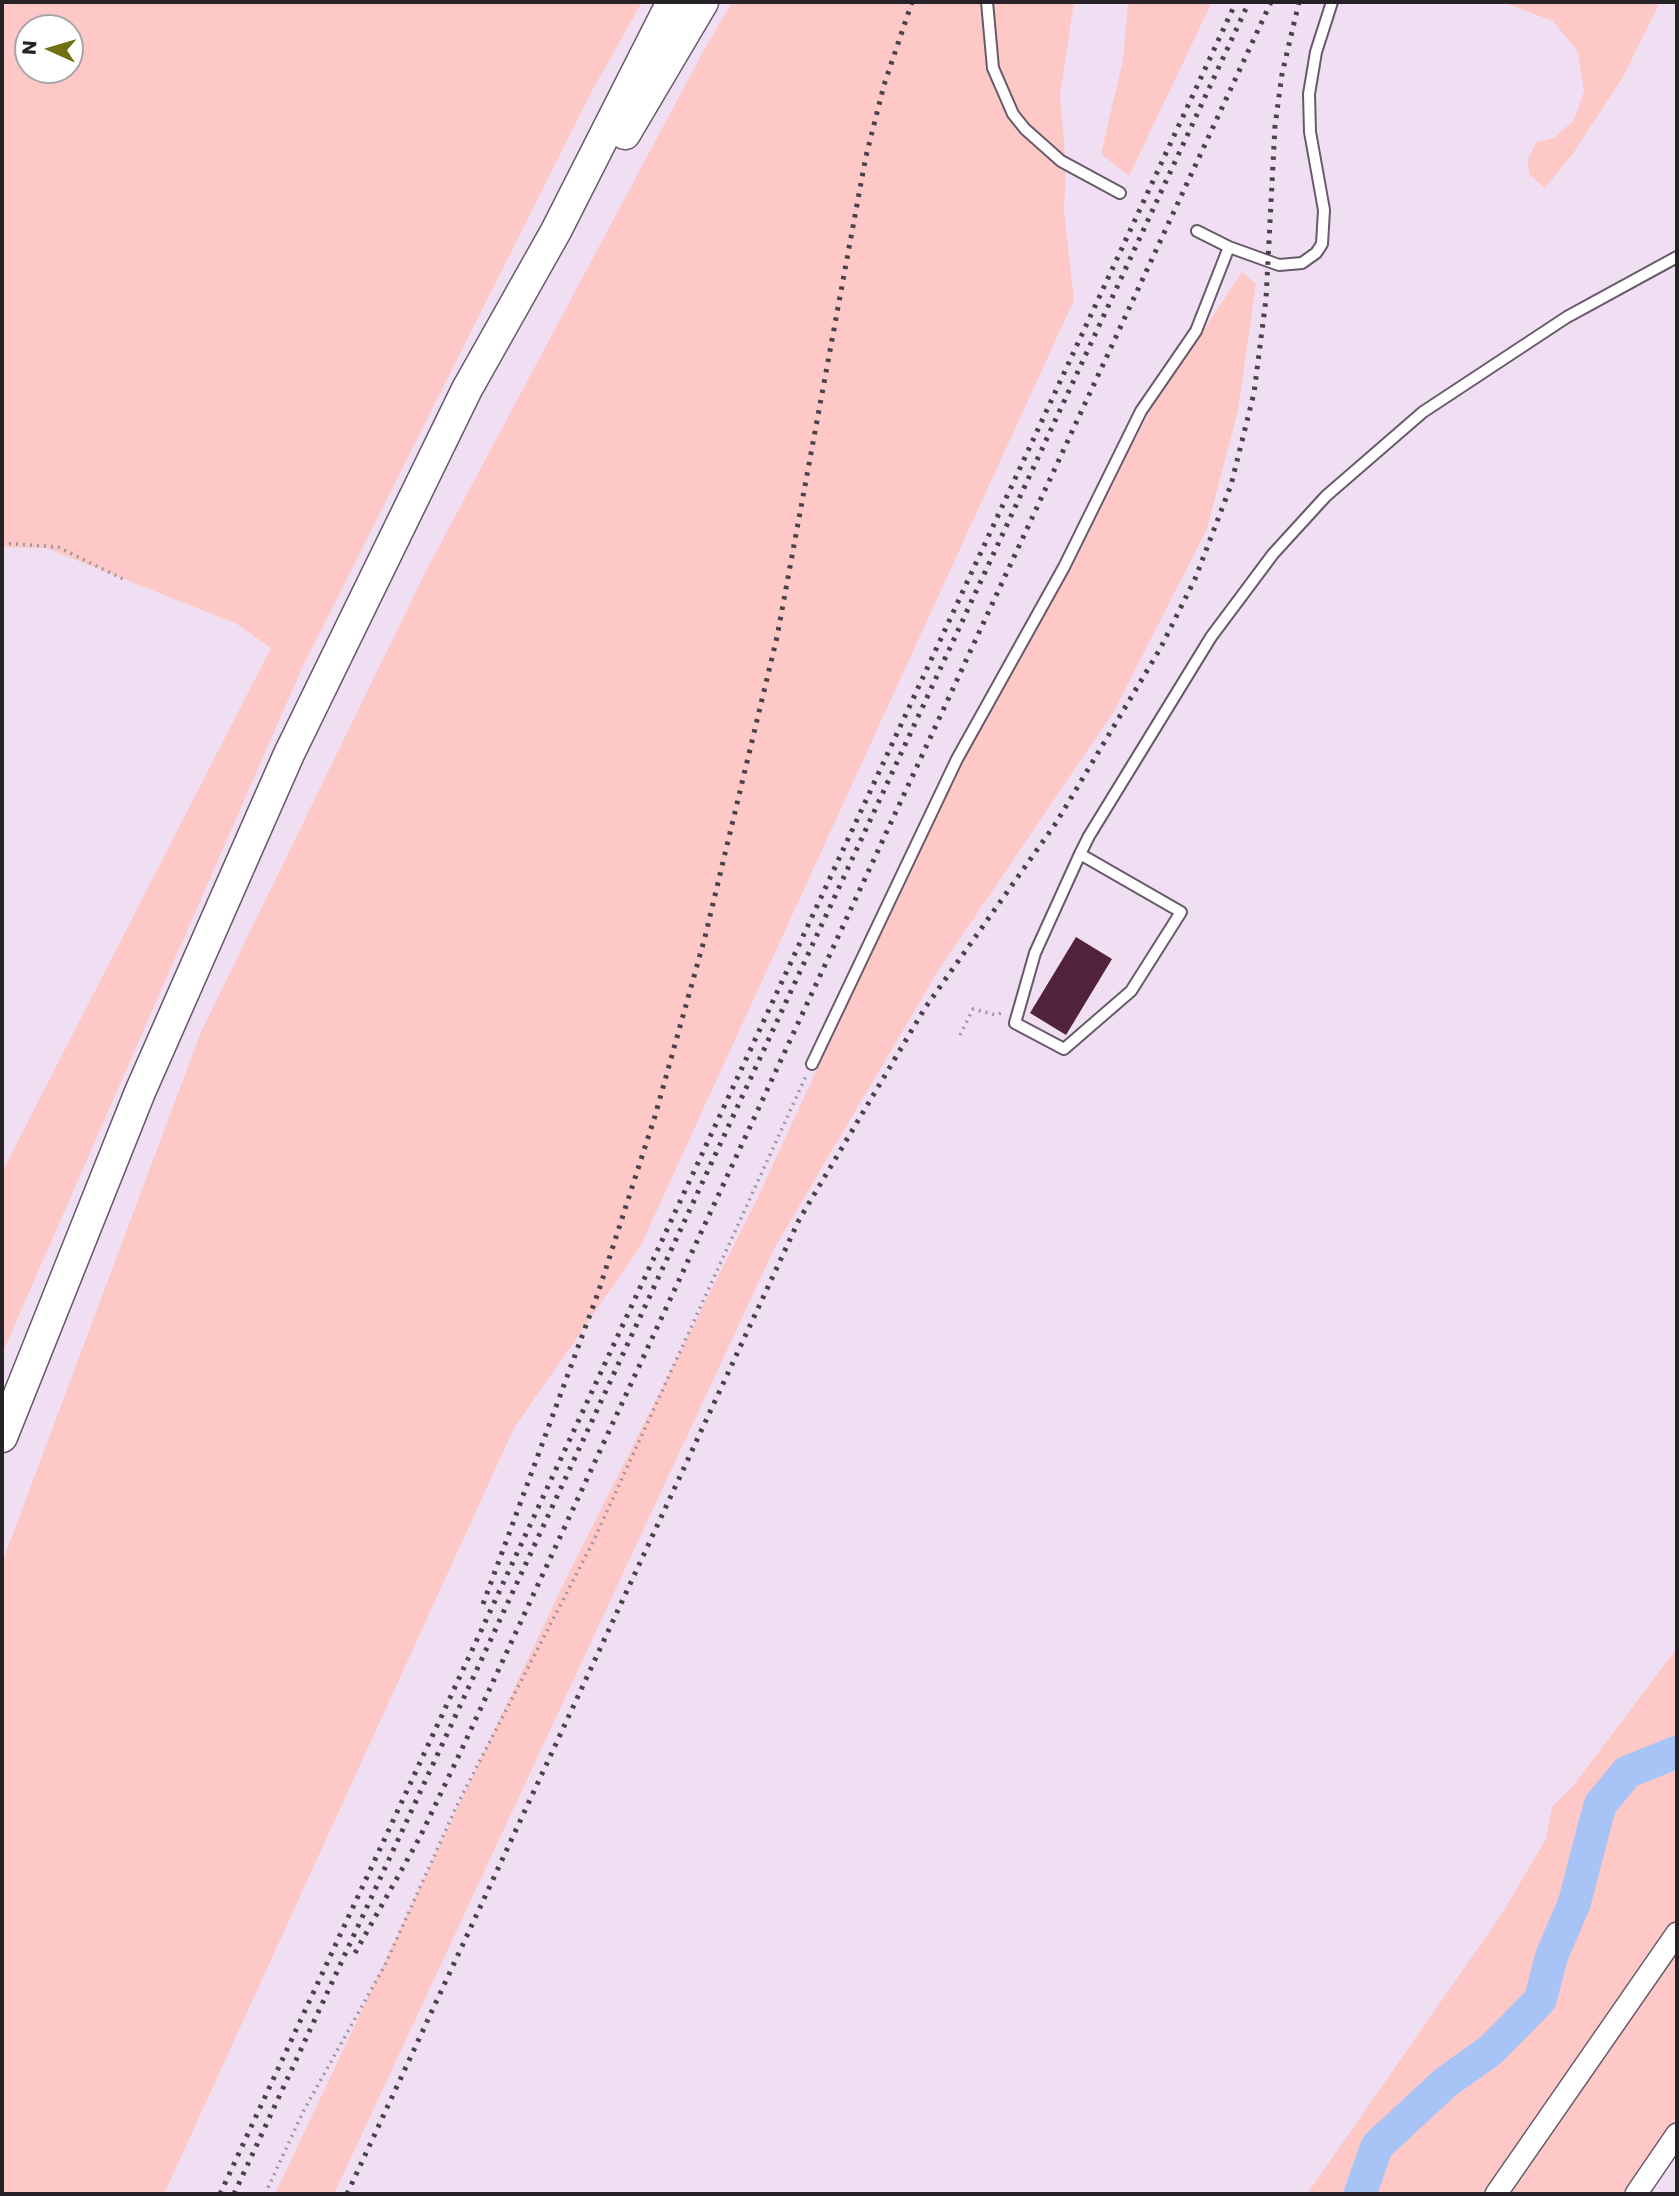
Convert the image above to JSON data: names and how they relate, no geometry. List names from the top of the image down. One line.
{"north":"left"}
